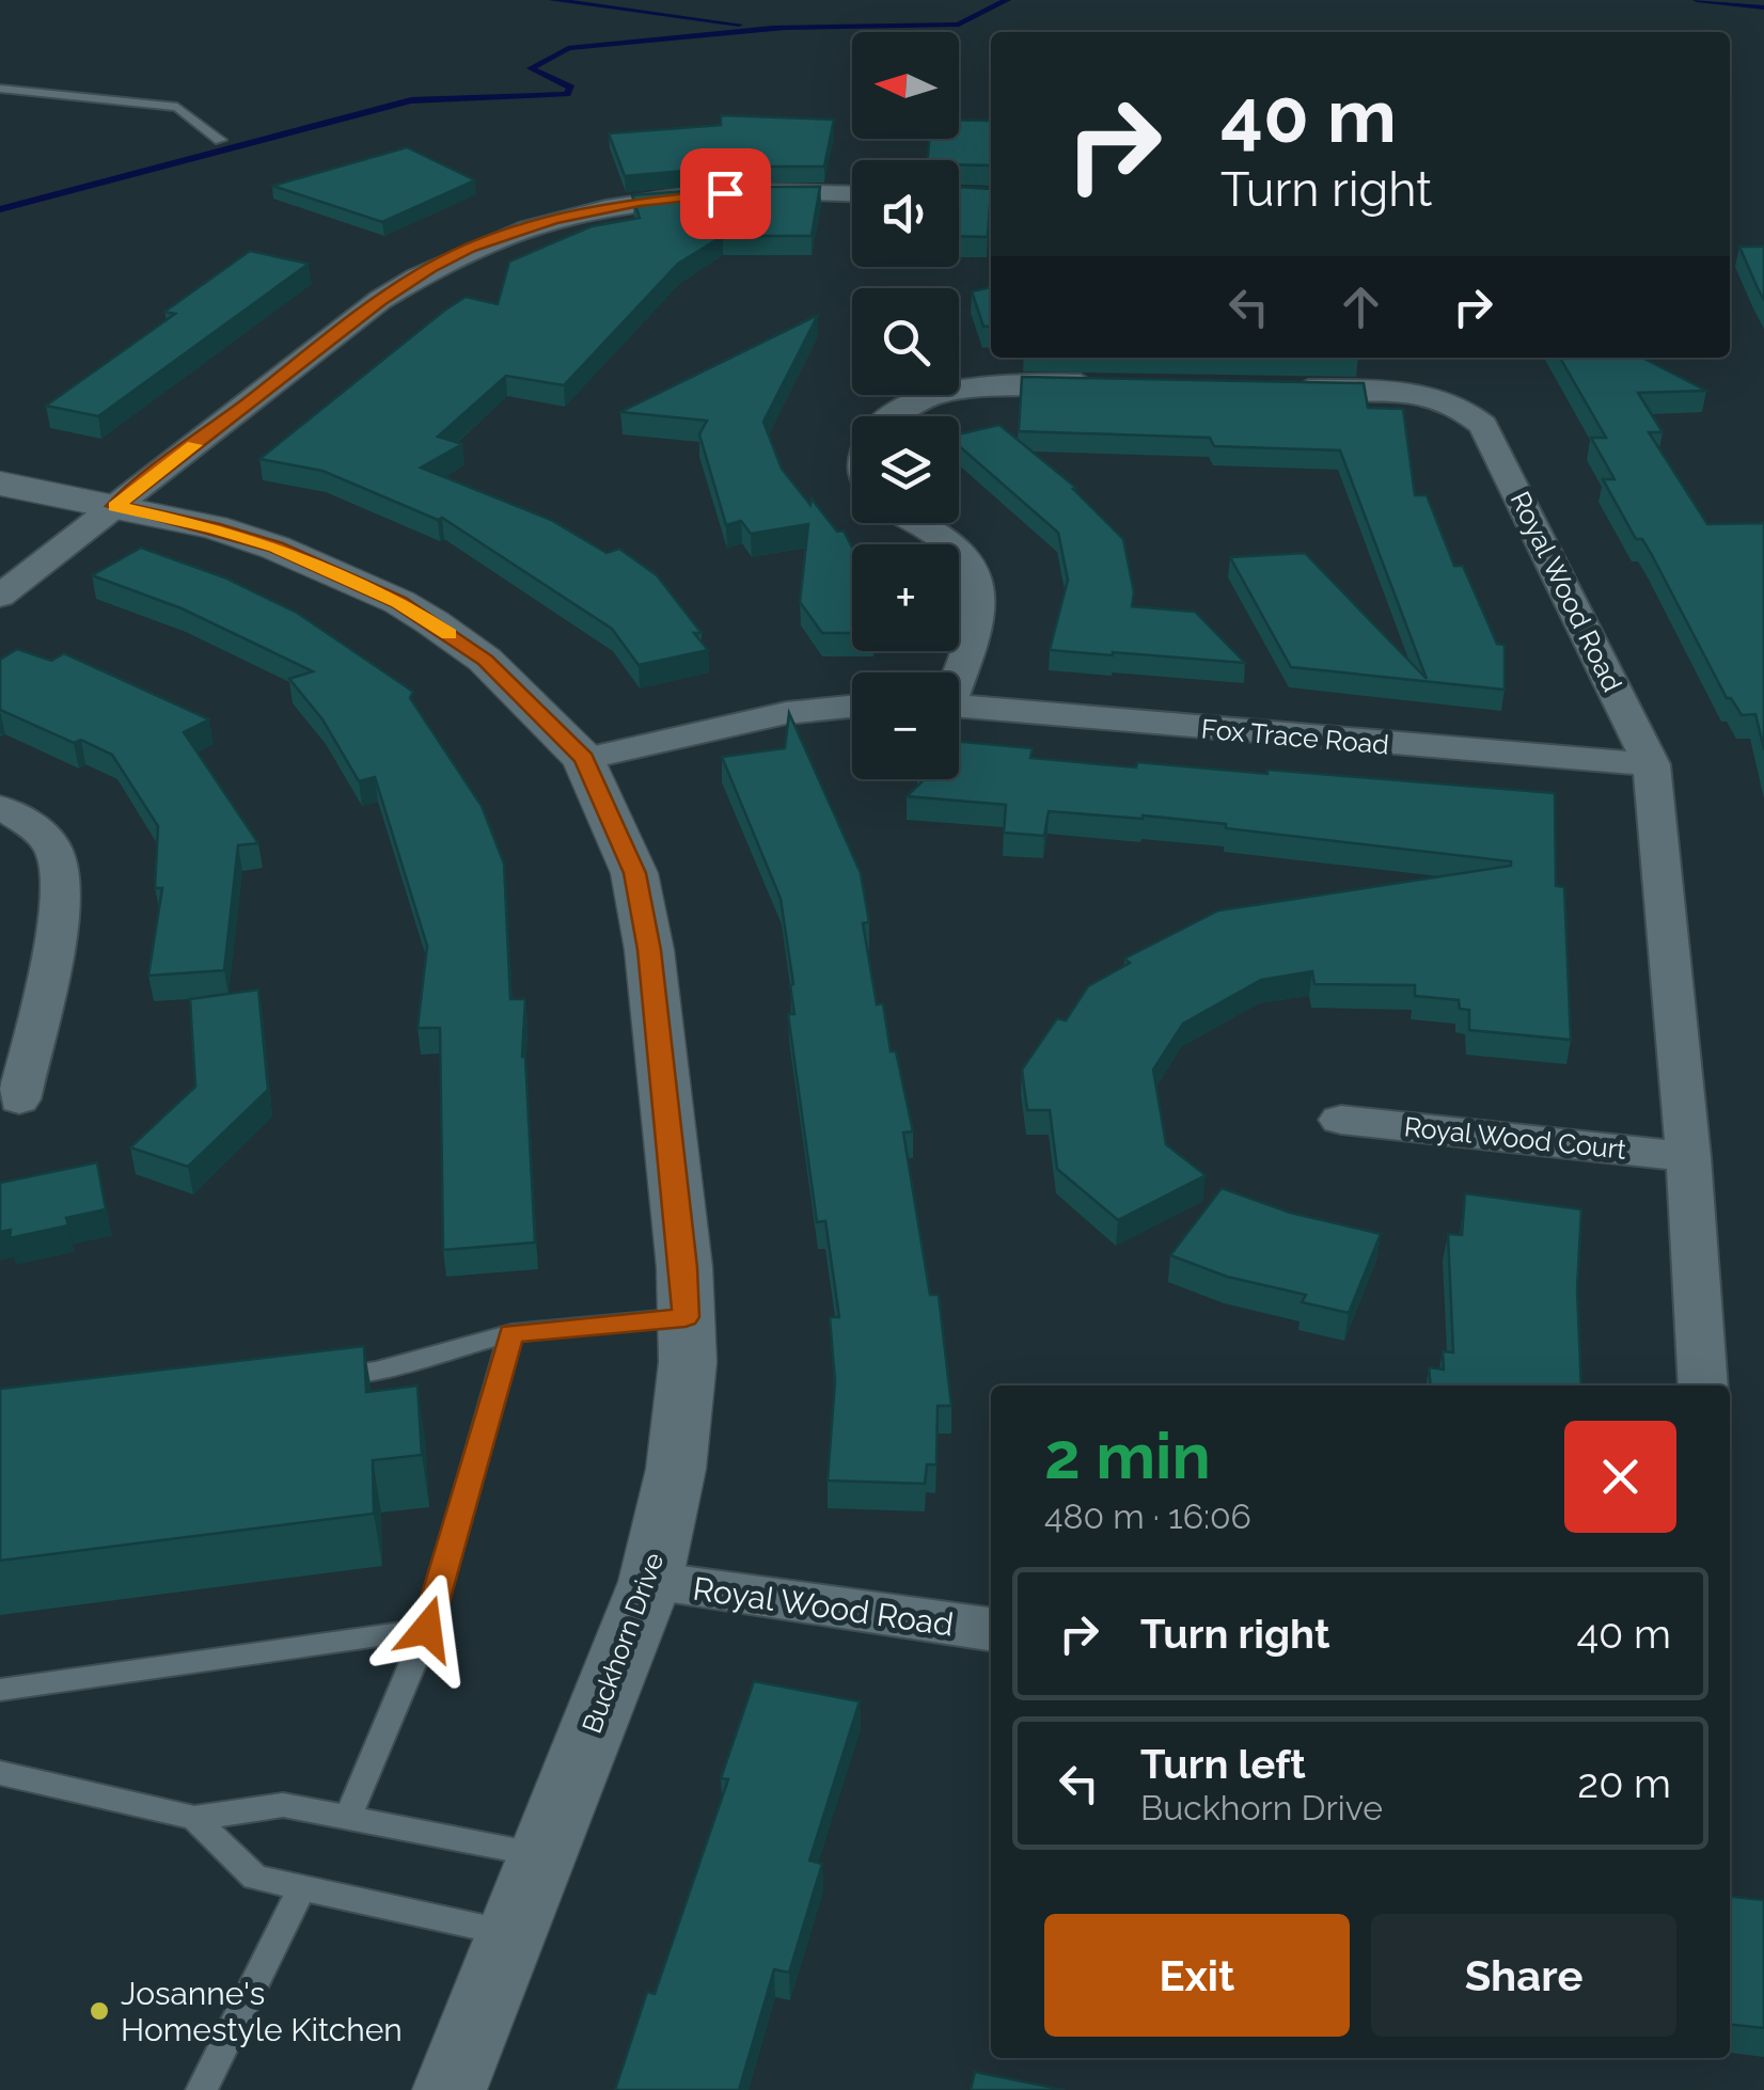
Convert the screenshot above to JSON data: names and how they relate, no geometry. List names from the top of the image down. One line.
{"streets":{"street":["Royal Wood Road","Fox Trace Road","Royal Wood Court","Buckhorn Drive"]},"crossings":[["Royal Wood Road","Fox Trace Road"],["Royal Wood Road","Royal Wood Court"],["Royal Wood Road","Buckhorn Drive"]],"places":["Josanne's Homestyle Kitchen"],"north":"left","page":{"map_buttons":["+","−"],"turn":["40 m","Turn right"],"heading":["2 min","480 m · 16:06"],"list":[{"name":"Turn right","value":"40 m"},{"name":"Turn left","note":"Buckhorn Drive","value":"20 m"}],"buttons":["Exit","Share"]}}
